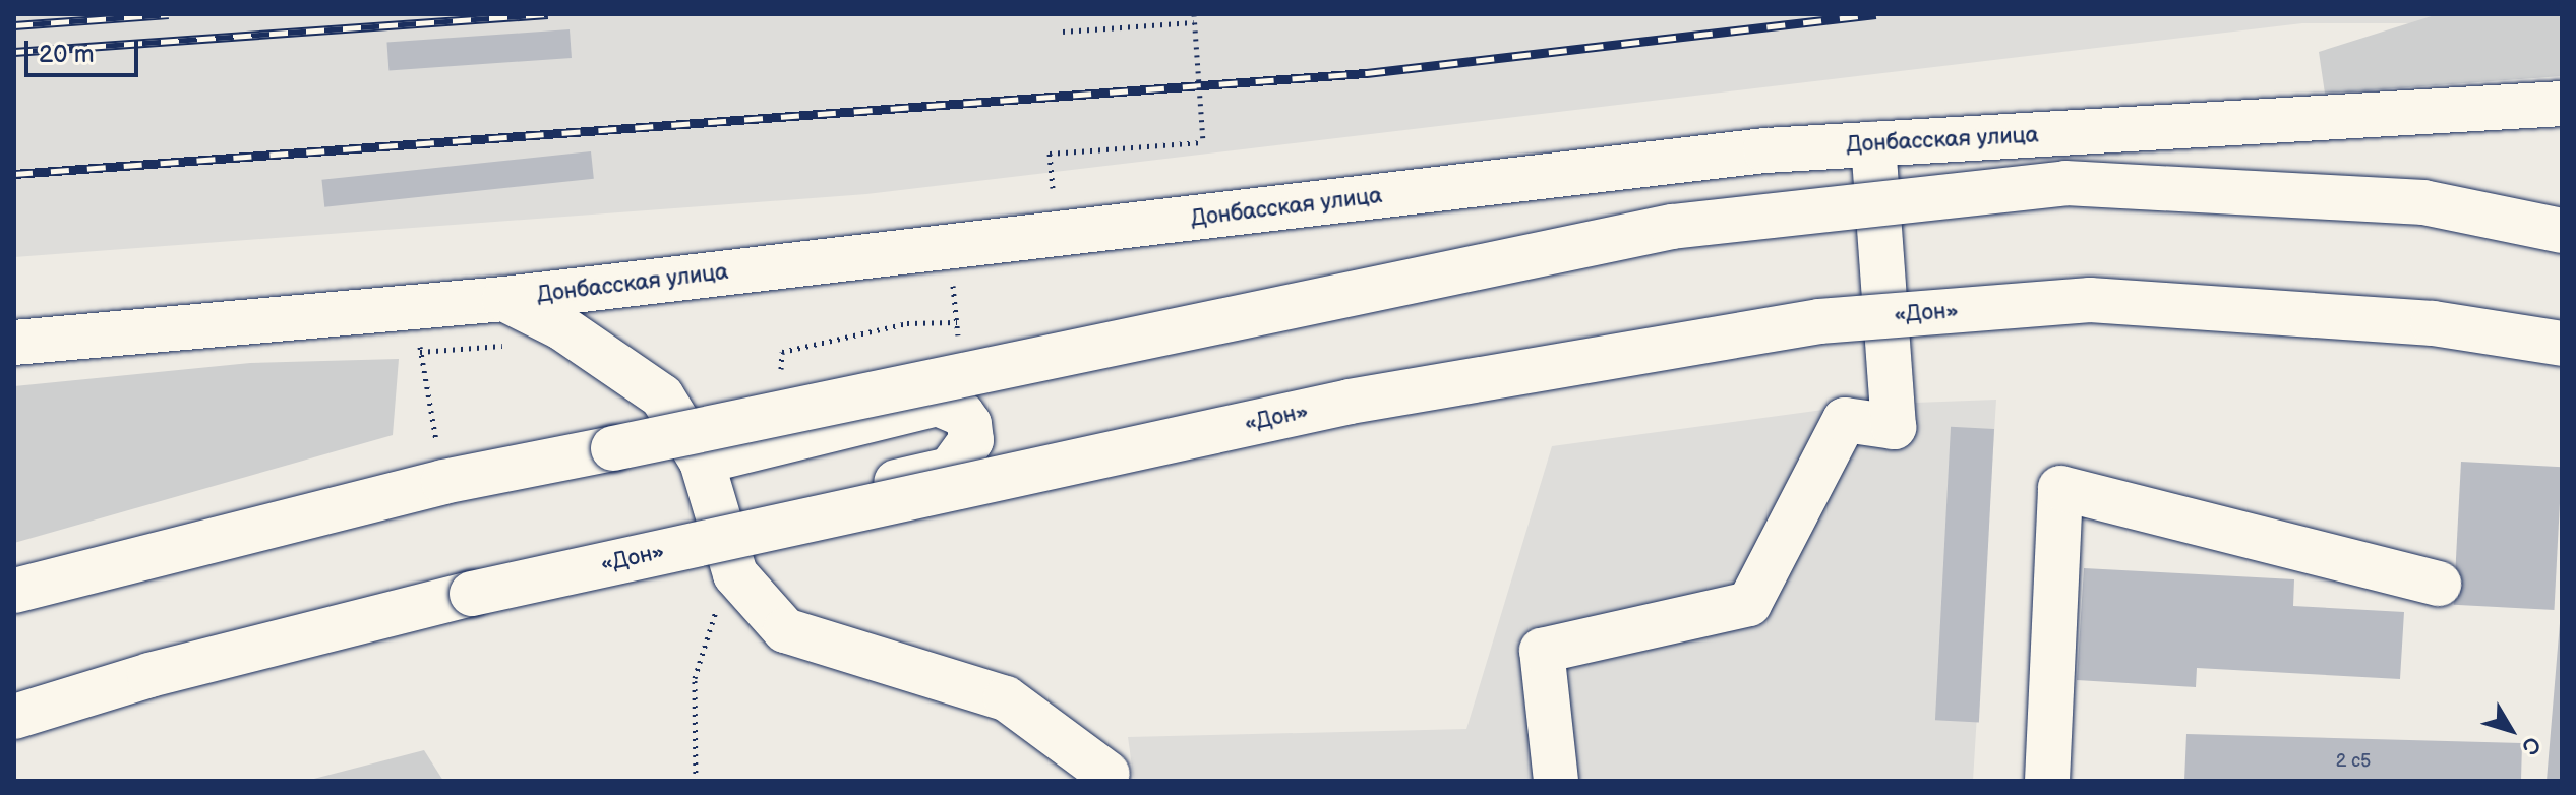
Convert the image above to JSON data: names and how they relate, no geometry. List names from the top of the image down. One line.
{"streets":{"main road":["Донбасская улица","«Дон»"]},"house_numbers":["2 с5"],"scale_bar":"20 m","north":"bottom right"}
